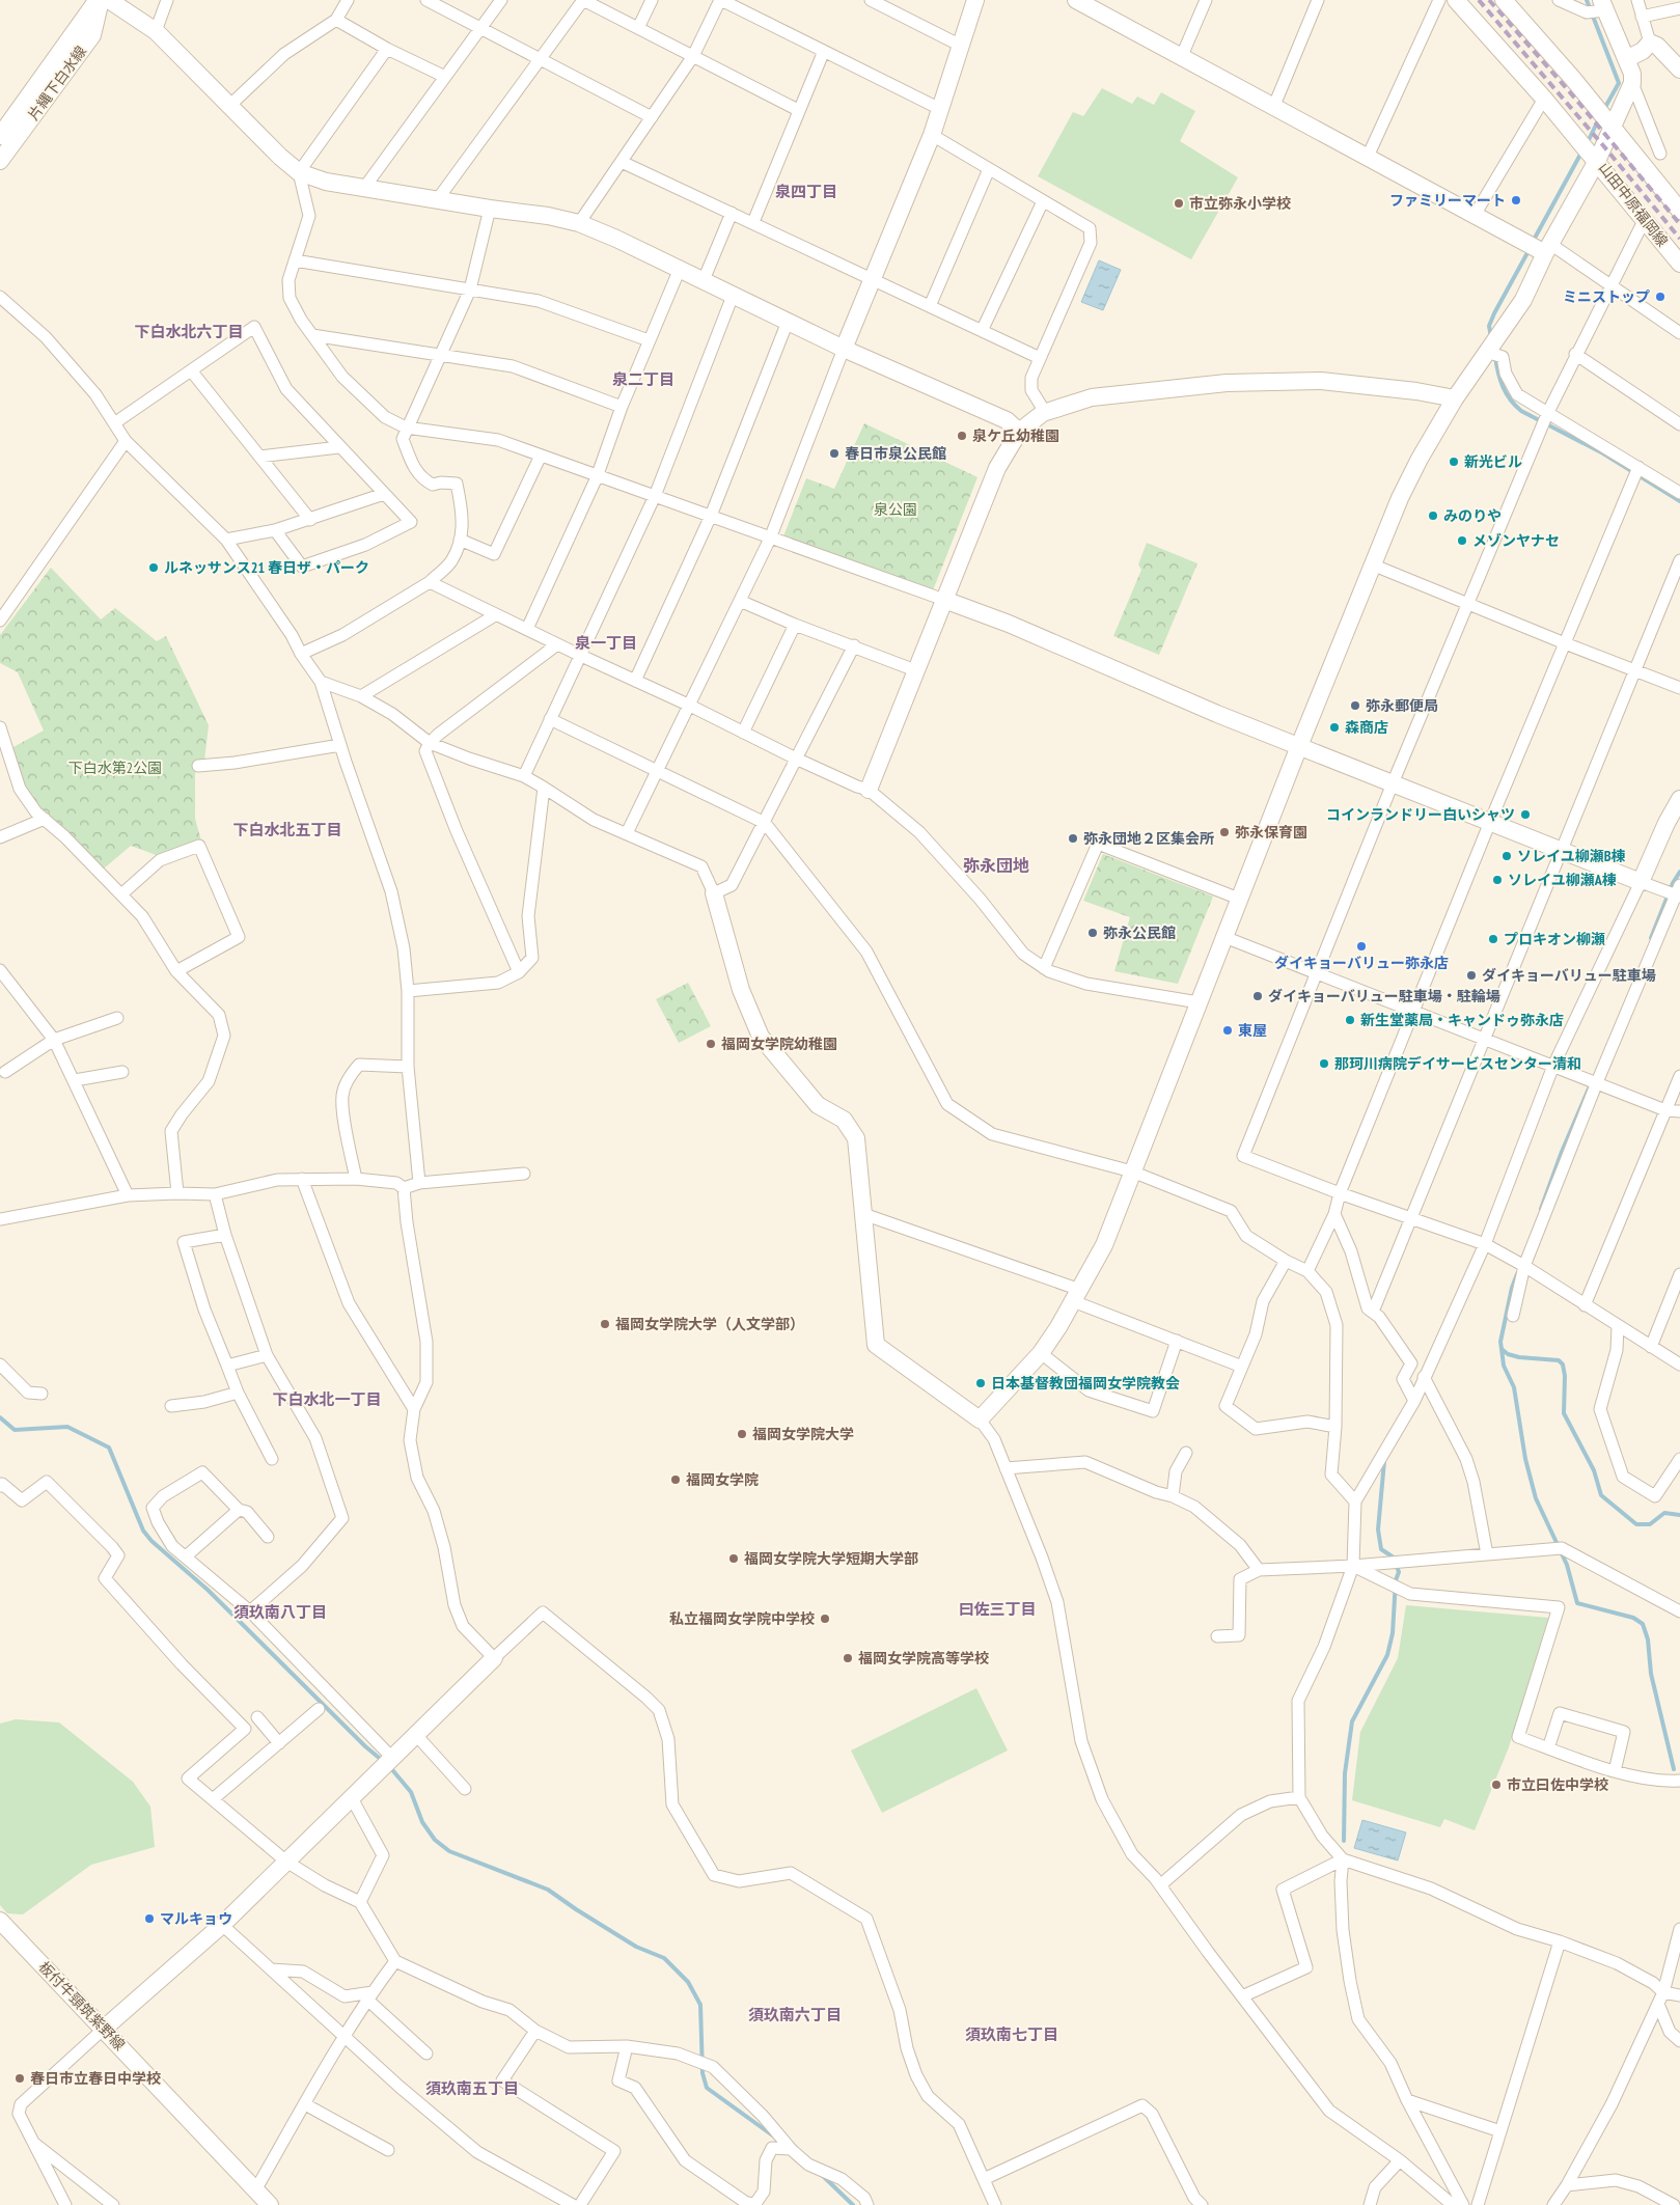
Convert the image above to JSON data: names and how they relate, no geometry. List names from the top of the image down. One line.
{"streets":{"street":["片縄下白水線","山田中原福岡線","板付牛頸筑紫野線"]},"districts":["泉四丁目","下白水北六丁目","泉二丁目","泉一丁目","下白水北五丁目","弥永団地","下白水北一丁目","曰佐三丁目","須玖南八丁目","須玖南六丁目","須玖南七丁目","須玖南五丁目"],"parks":["泉公園","下白水第2公園"],"places":["ファミリーマート","市立弥永小学校","ミニストップ","泉ケ丘幼稚園","春日市泉公民館","新光ビル","みのりや","メゾンヤナセ","ルネッサンス21 春日ザ・パーク","弥永郵便局","森商店","コインランドリー白いシャツ","弥永保育園","弥永団地２区集会所","ソレイユ柳瀬B棟","ソレイユ柳瀬A棟","弥永公民館","プロキオン柳瀬","ダイキョーバリュー弥永店","ダイキョーバリュー駐車場","ダイキョーバリュー駐車場・駐輪場","新生堂薬局・キャンドゥ弥永店","東屋","福岡女学院幼稚園","那珂川病院デイサービスセンター清和","福岡女学院大学（人文学部）","日本基督教団福岡女学院教会","福岡女学院大学","福岡女学院","福岡女学院大学短期大学部","私立福岡女学院中学校","福岡女学院高等学校","市立曰佐中学校","マルキョウ","春日市立春日中学校"]}
